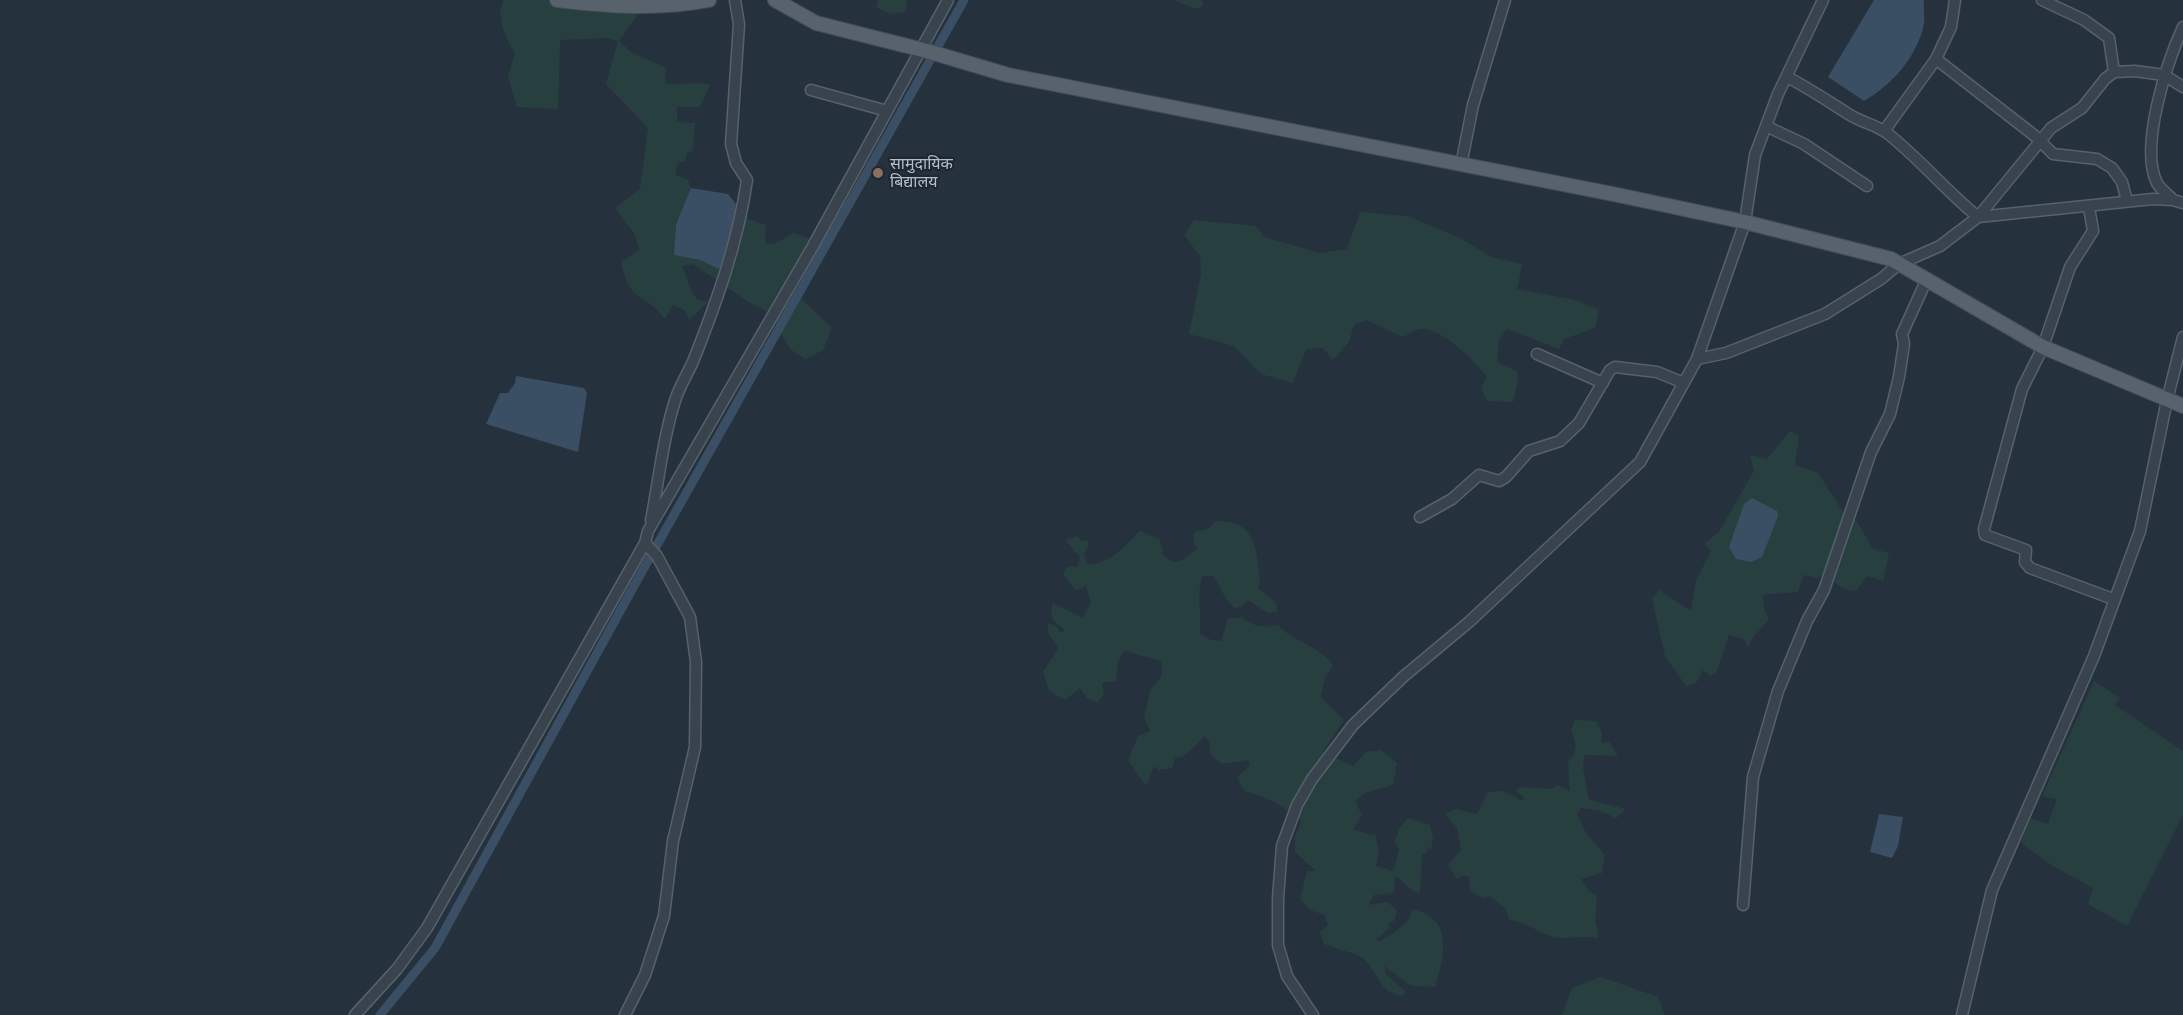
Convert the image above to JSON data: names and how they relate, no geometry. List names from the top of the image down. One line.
{"places":["सामुदायिक बिद्यालय"]}
